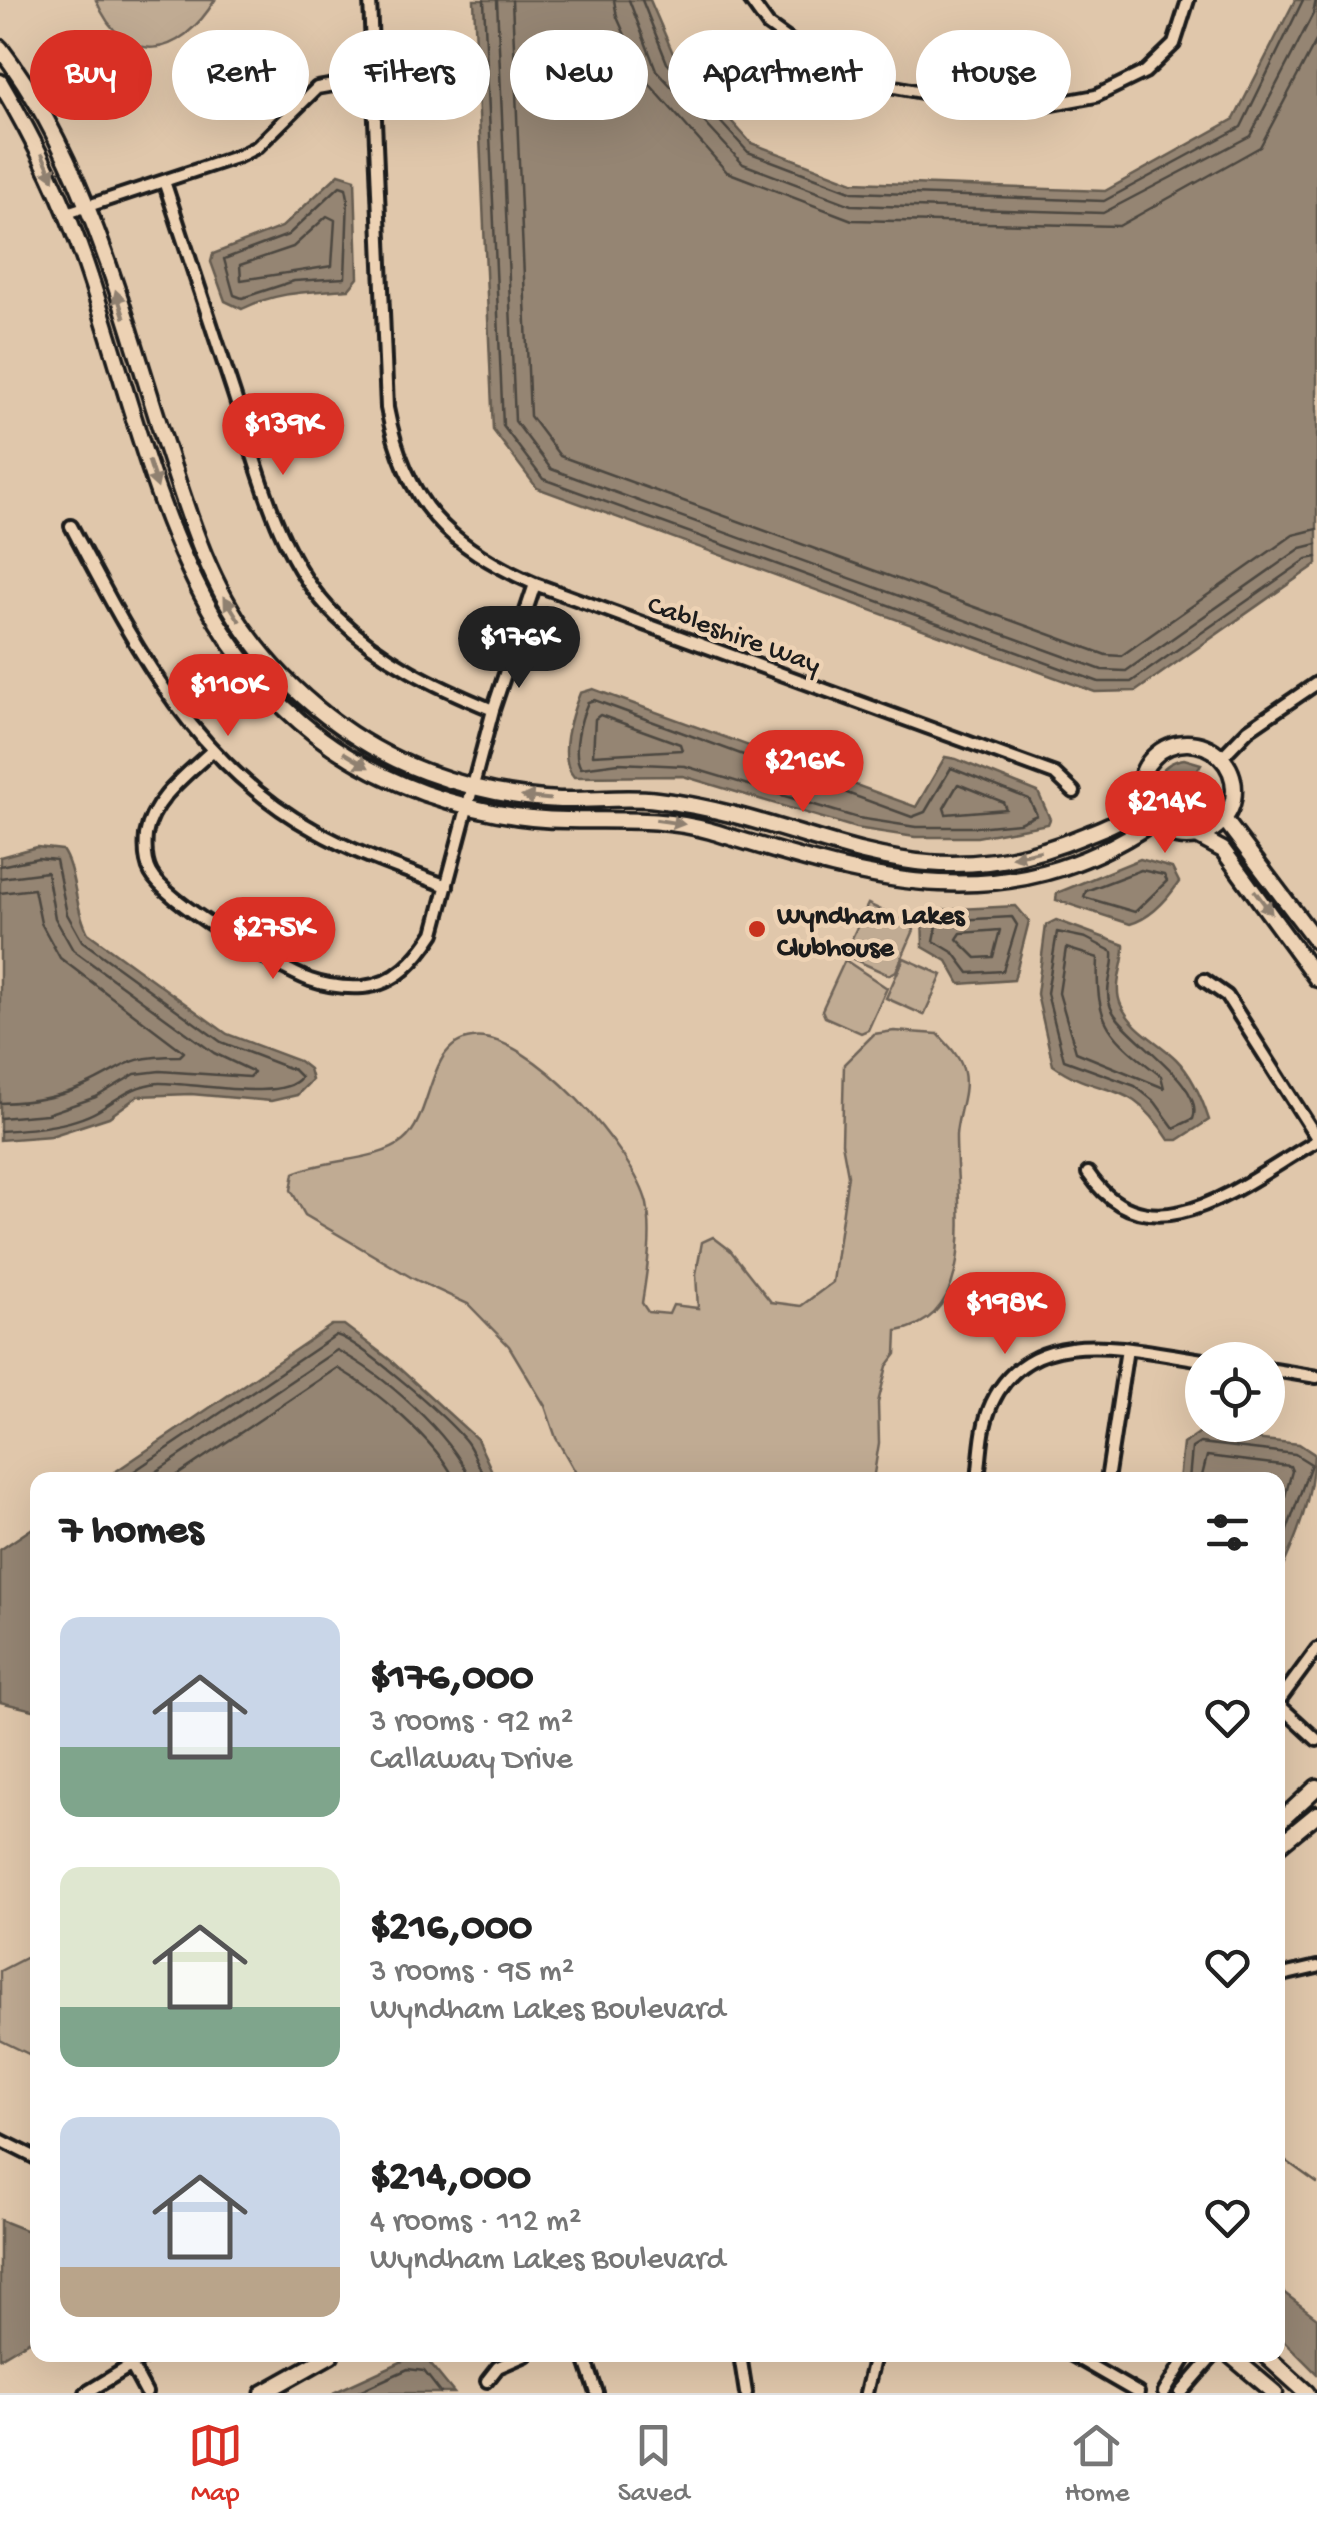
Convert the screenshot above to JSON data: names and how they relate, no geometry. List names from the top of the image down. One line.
{"streets":{"street":["Cableshire Way"]},"places":["Wyndham Lakes Clubhouse"],"page":{"chip":["Buy","Rent","Filters","New","Apartment","House"],"price":["$139K","$176K","$110K","$216K","$214K","$275K","$198K"],"heading":"7 homes","list":[{"name":"$176,000","note":"3 rooms · 92 m² · Callaway Drive"},{"name":"$216,000","note":"3 rooms · 95 m² · Wyndham Lakes Boulevard"},{"name":"$214,000","note":"4 rooms · 112 m² · Wyndham Lakes Boulevard"}],"tabs":["Map","Saved","Home"]}}
